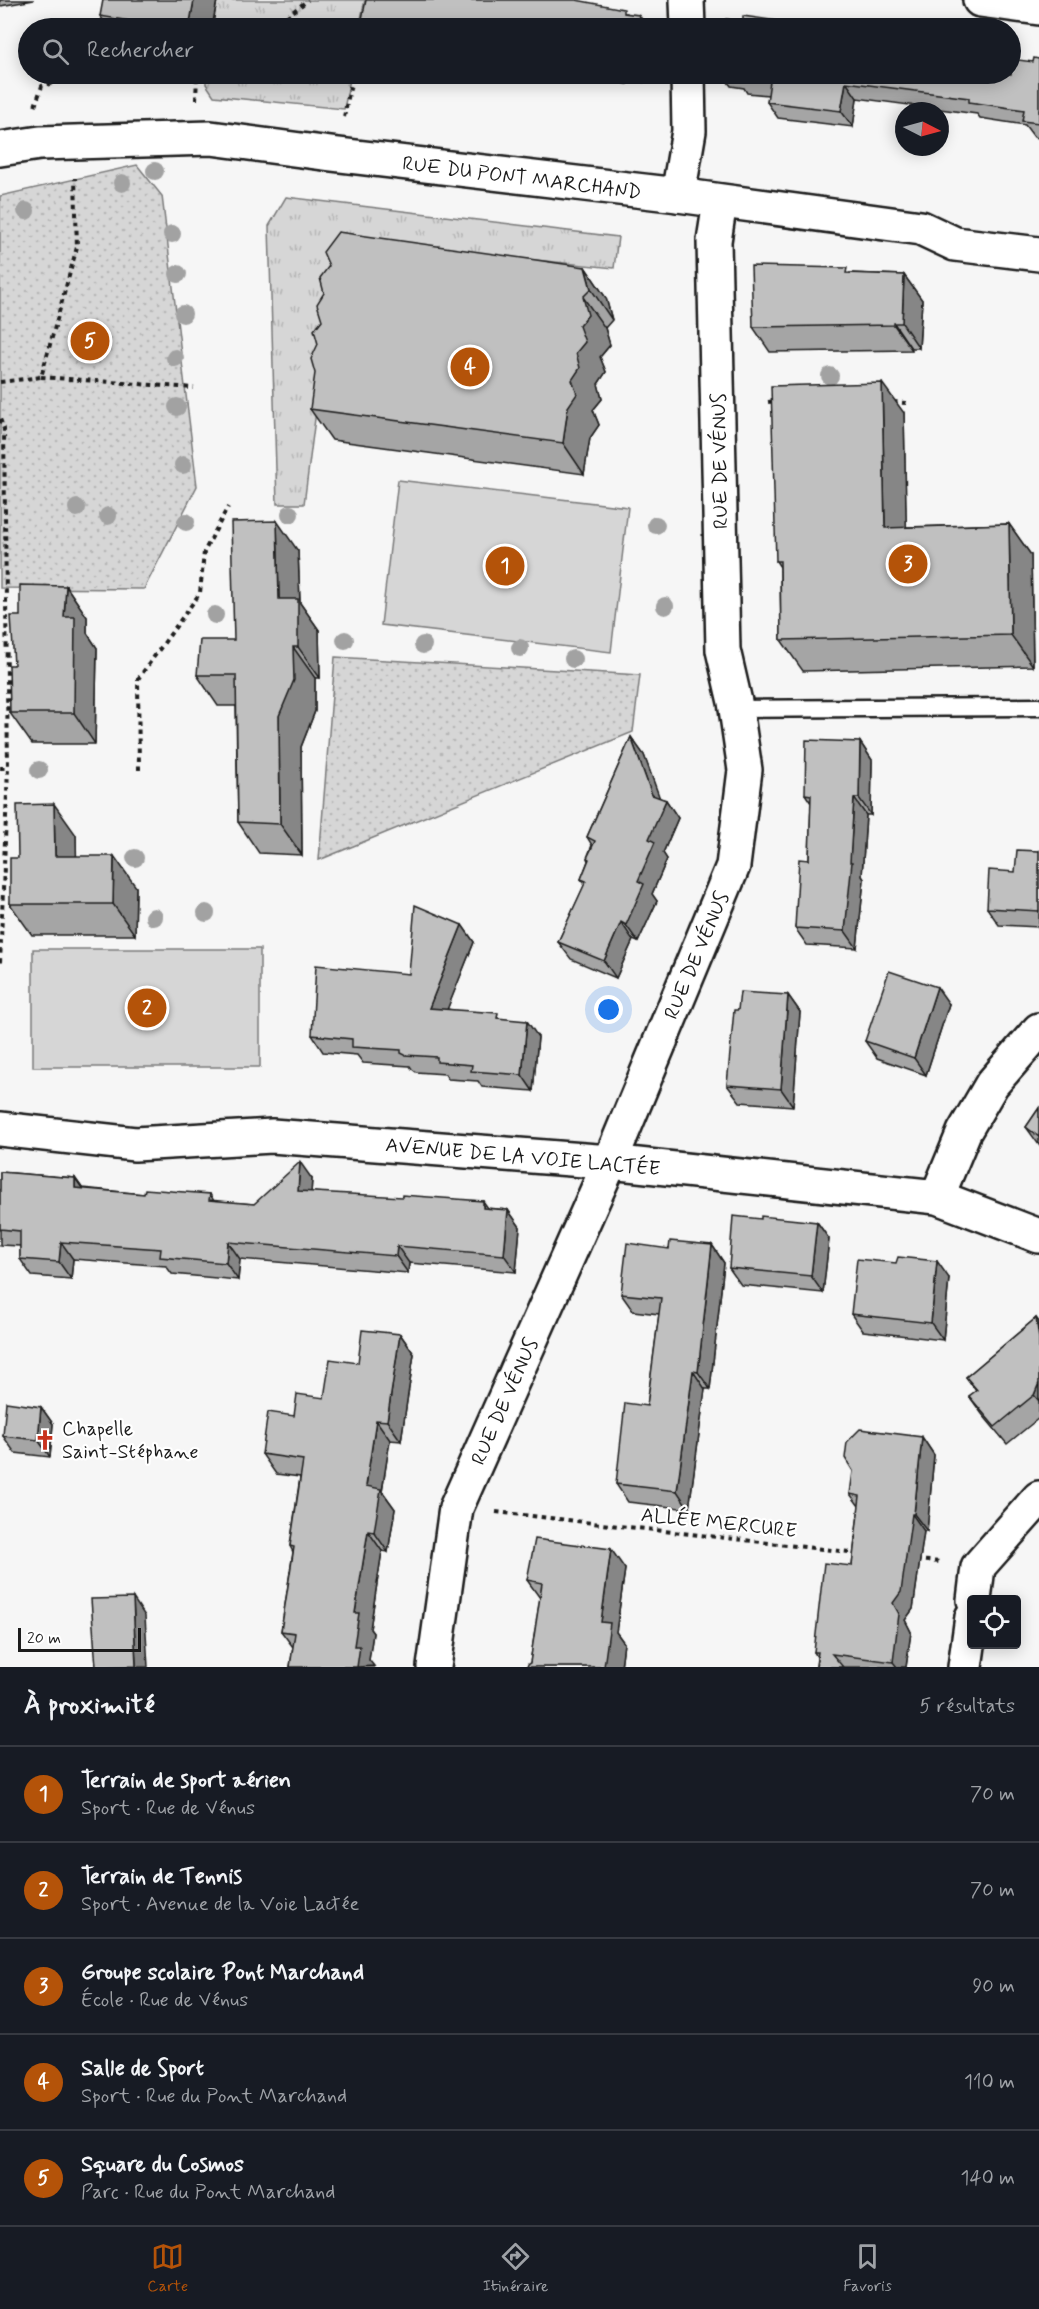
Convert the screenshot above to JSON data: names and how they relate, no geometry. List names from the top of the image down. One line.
{"streets":{"street":["RUE DU PONT MARCHAND","RUE DE VÉNUS","AVENUE DE LA VOIE LACTÉE"],"path":["ALLÉE MERCURE"]},"crossings":[["RUE DU PONT MARCHAND","RUE DE VÉNUS"],["RUE DE VÉNUS","AVENUE DE LA VOIE LACTÉE"],["RUE DE VÉNUS","ALLÉE MERCURE"]],"places":{"church":["Chapelle Saint-Stéphane"]},"scale_bar":"20 m","north":"right","page":{"search":"Rechercher","pins":["5","4","3","1","2"],"scale":"20 m","heading":["À proximité","5 résultats"],"list":[{"mark":"1","name":"Terrain de sport aérien","note":"Sport · Rue de Vénus","value":"70 m"},{"mark":"2","name":"Terrain de Tennis","note":"Sport · Avenue de la Voie Lactée","value":"70 m"},{"mark":"3","name":"Groupe scolaire Pont Marchand","note":"École · Rue de Vénus","value":"90 m"},{"mark":"4","name":"Salle de Sport","note":"Sport · Rue du Pont Marchand","value":"110 m"},{"mark":"5","name":"Square du Cosmos","note":"Parc · Rue du Pont Marchand","value":"140 m"}],"nav":["Carte","Itinéraire","Favoris"]}}
